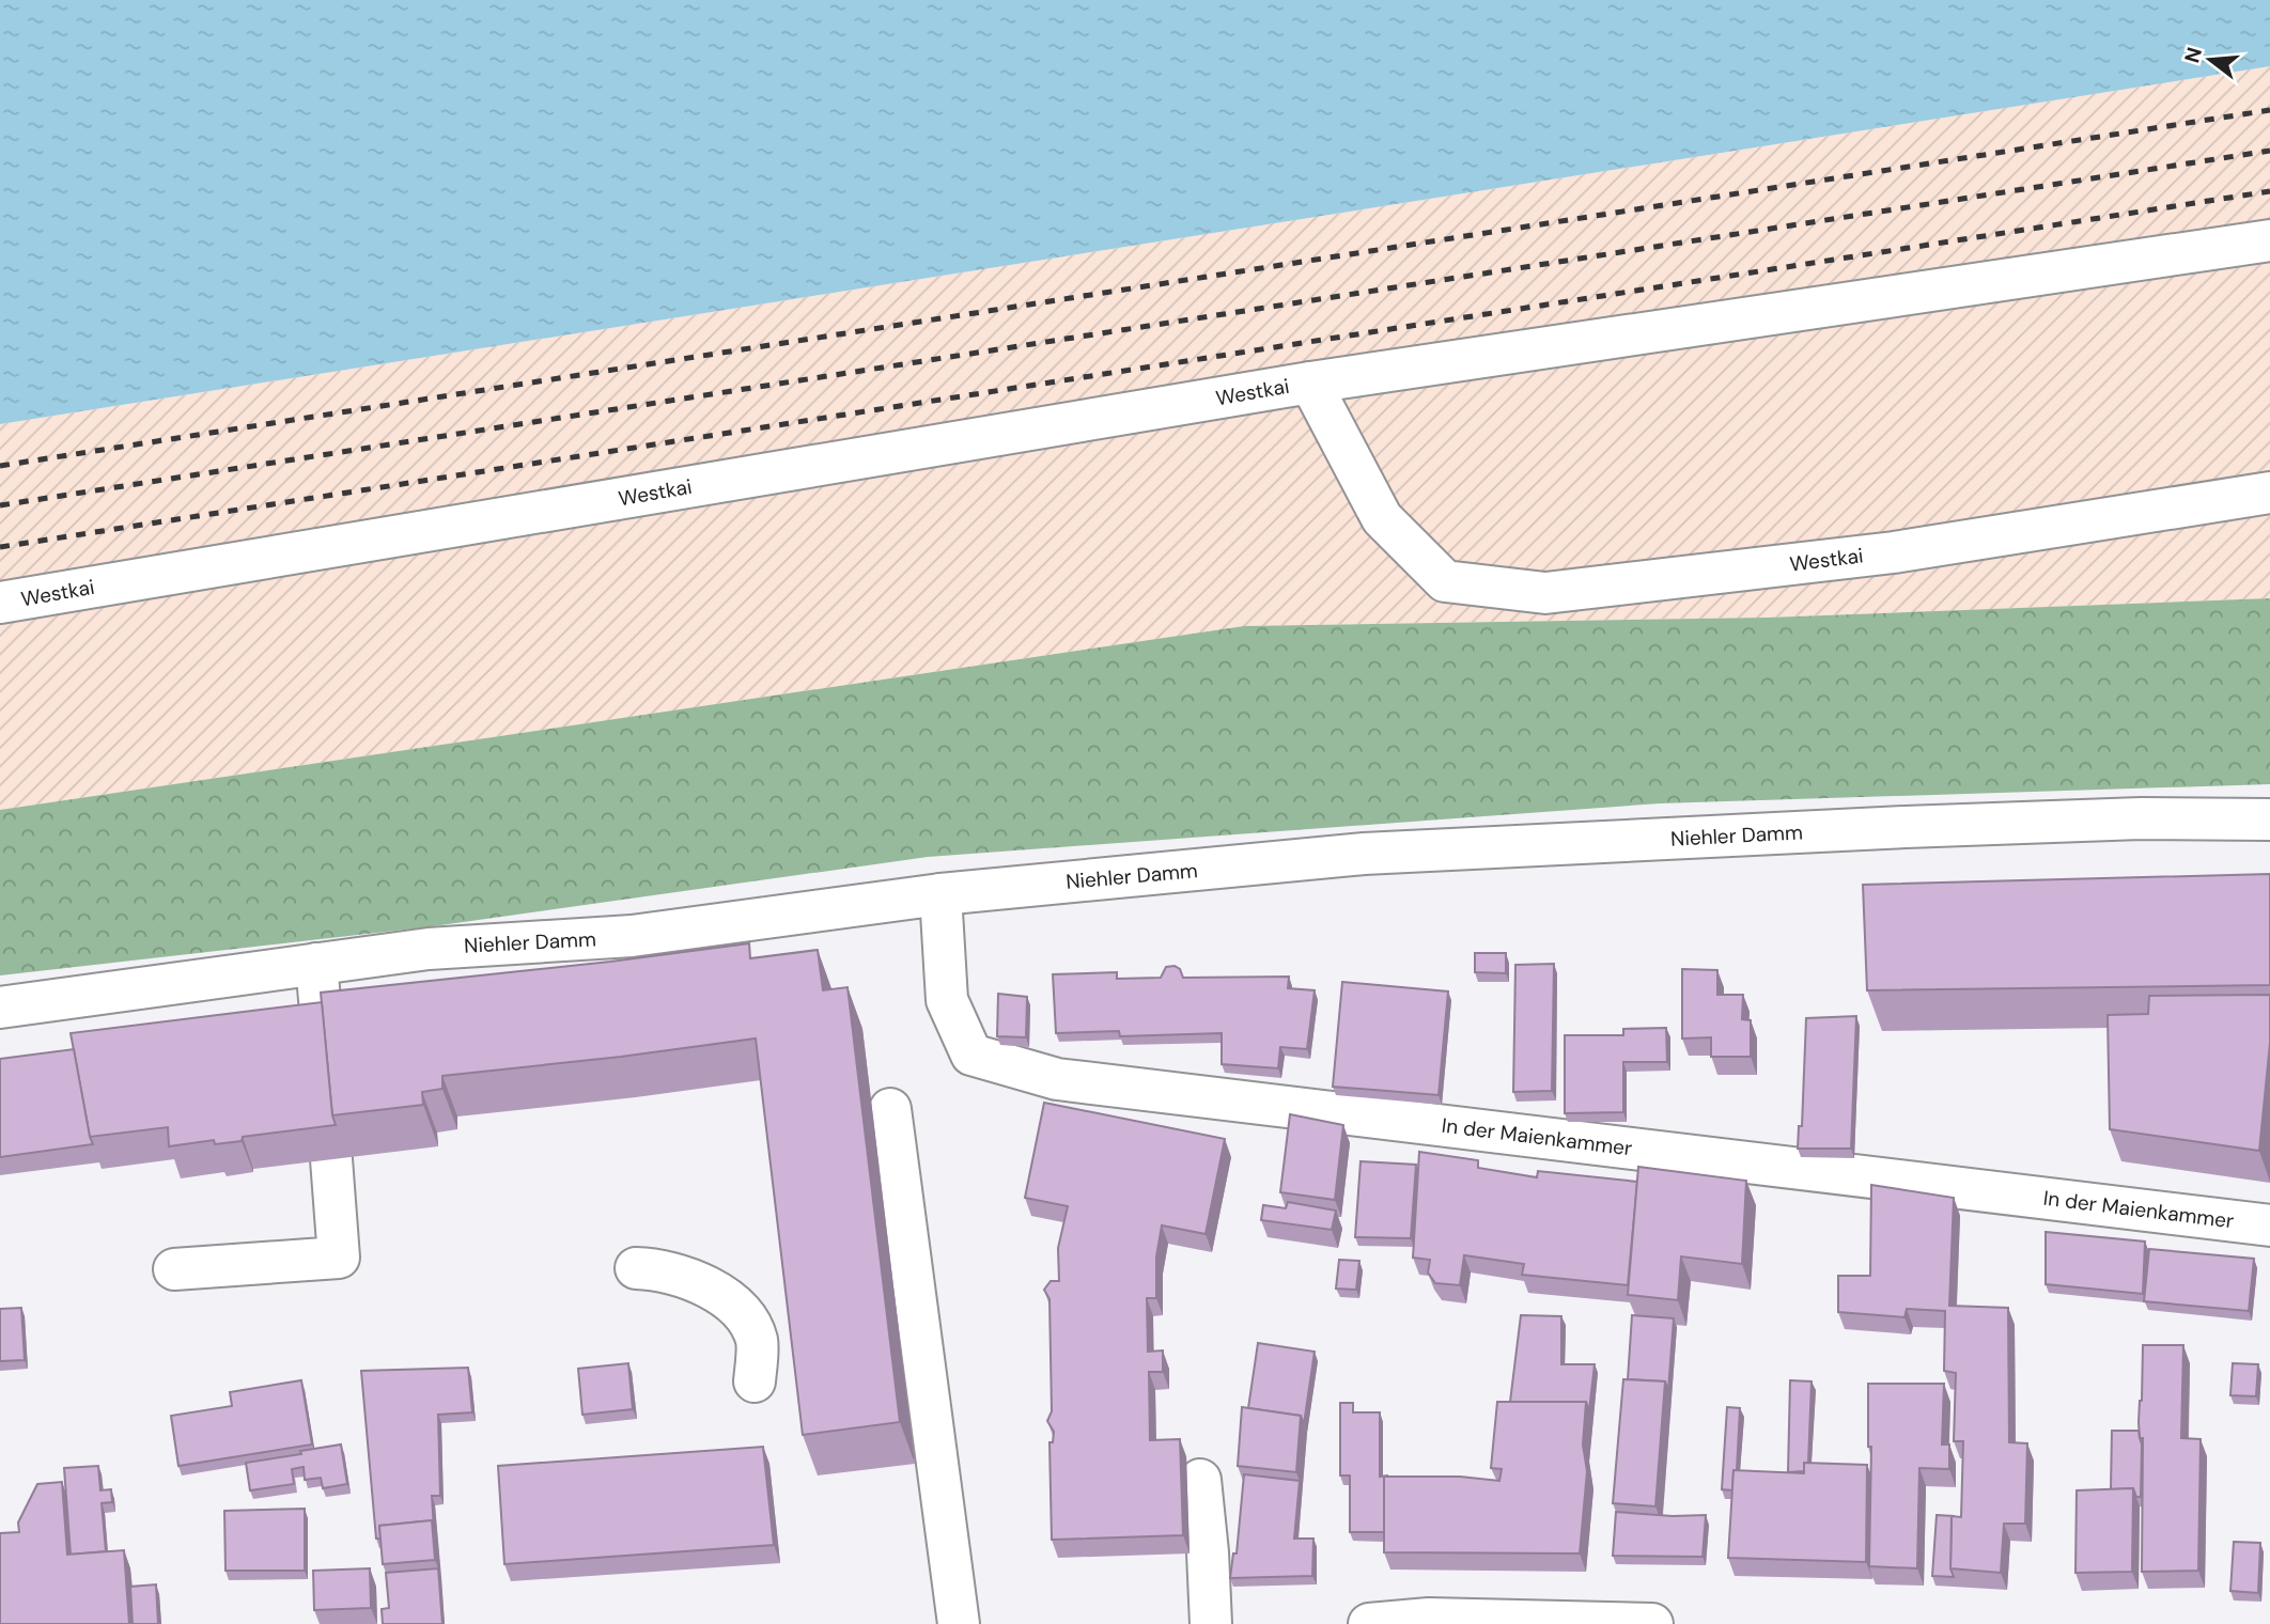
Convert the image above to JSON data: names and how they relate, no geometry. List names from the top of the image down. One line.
{"streets":{"street":["Westkai","Niehler Damm","In der Maienkammer"]},"crossings":[["Niehler Damm","In der Maienkammer"]],"north":"left"}
